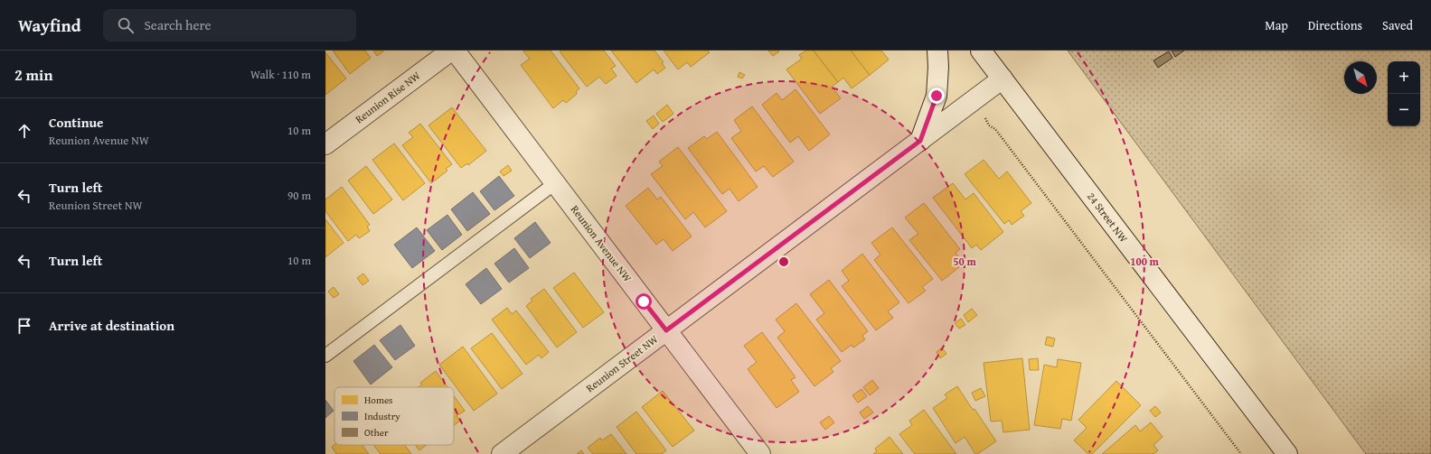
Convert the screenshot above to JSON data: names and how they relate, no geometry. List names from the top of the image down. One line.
{"streets":{"street":["Reunion Rise NW","24 Street NW","Reunion Avenue NW","Reunion Street NW"]},"crossings":[["24 Street NW","Reunion Street NW"],["Reunion Avenue NW","Reunion Street NW"]],"legend":["Homes","Industry","Other"],"north":"bottom right","page":{"header":"Wayfind","search":"Search here","nav":["Map","Directions","Saved"],"heading":["2 min","Walk · 110 m"],"map_buttons":["+","−"],"list":[["Continue","Reunion Avenue NW","10 m"],["Turn left","Reunion Street NW","90 m"],["Turn left","10 m"],"Arrive at destination"]},"rings":["50 m","100 m"]}
